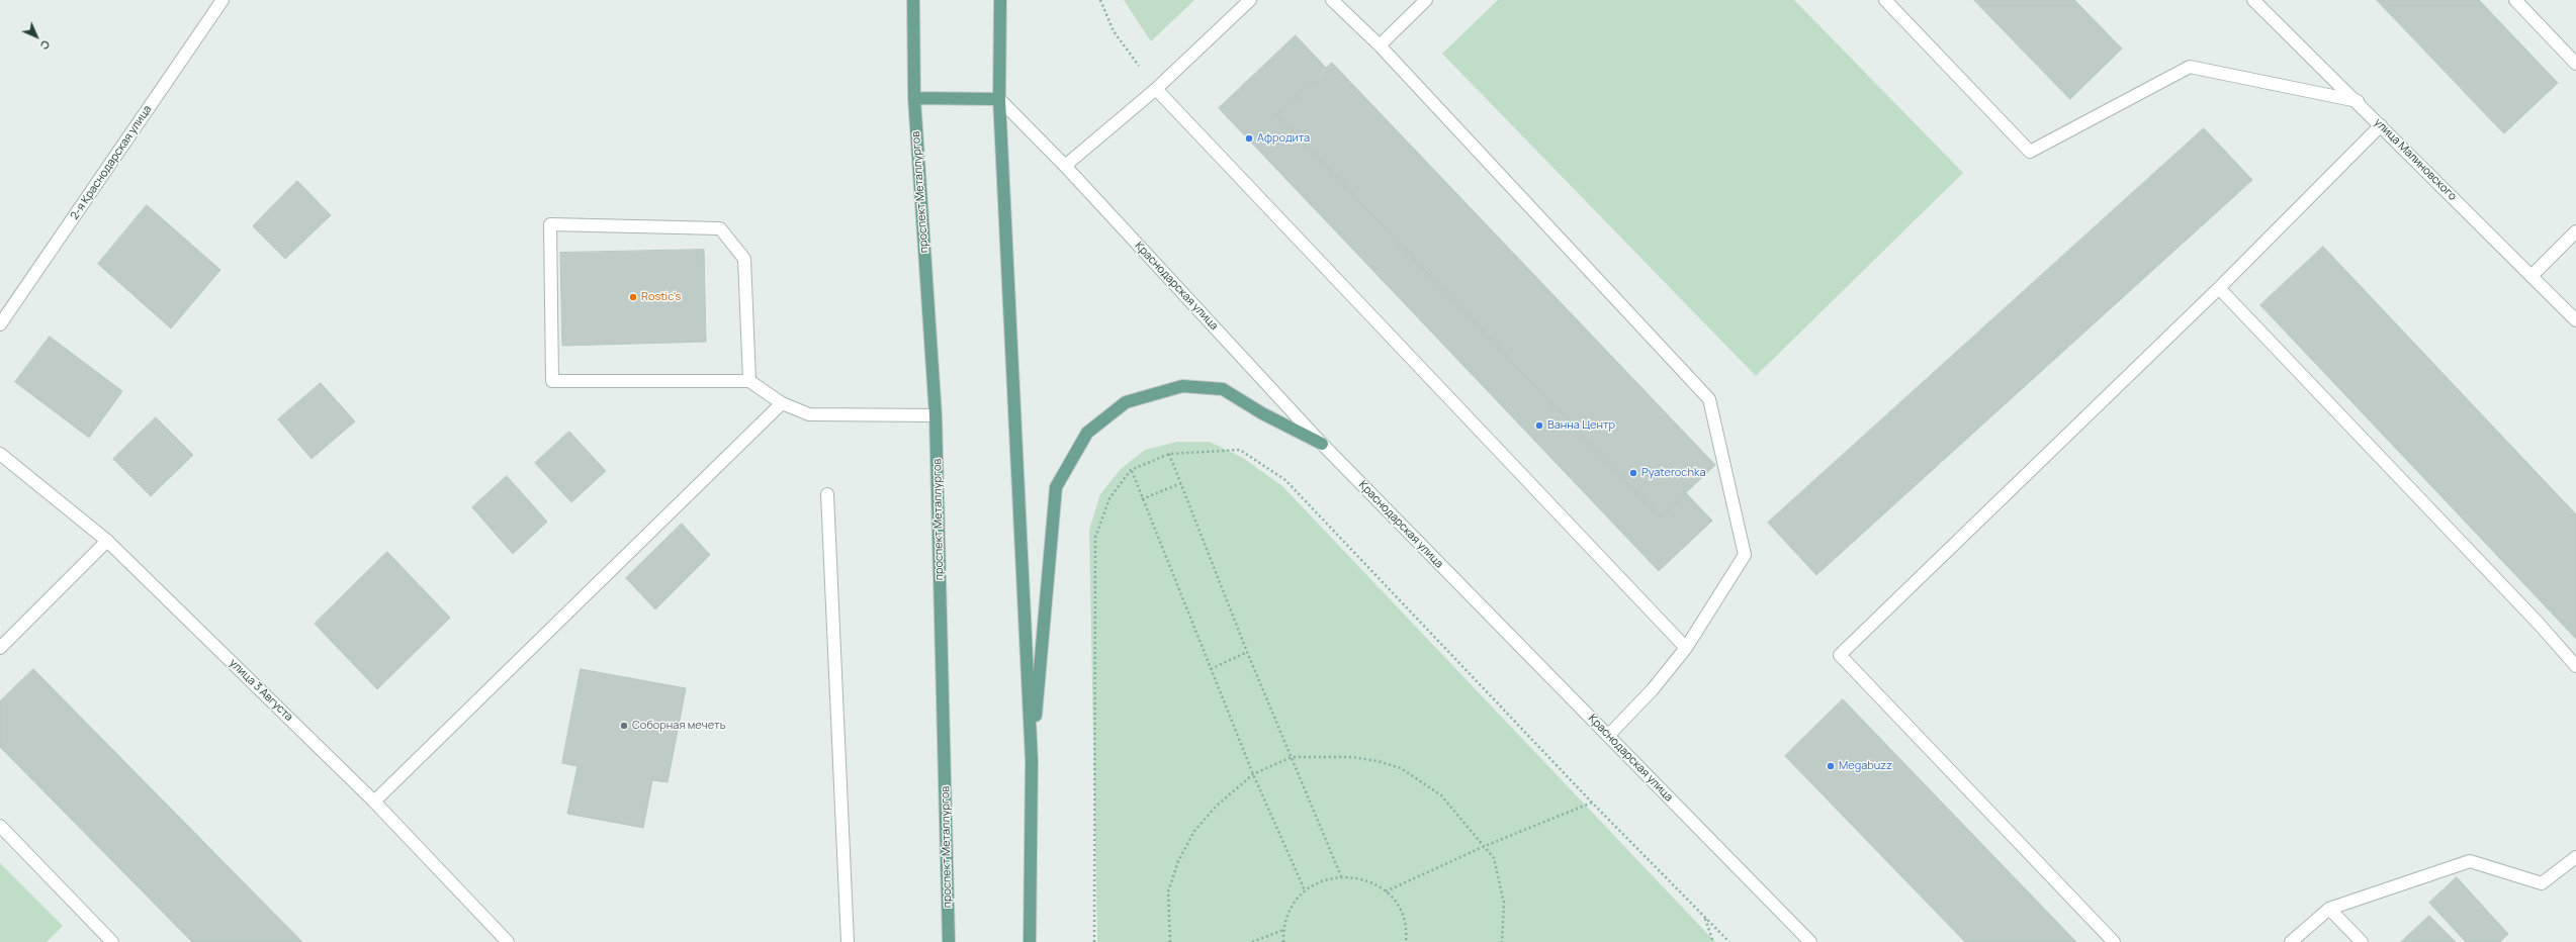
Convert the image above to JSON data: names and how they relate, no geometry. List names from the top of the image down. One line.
{"streets":{"main road":["проспект Металлургов"],"street":["улица Малиновского","2-я Краснодарская улица","Краснодарская улица","улица 3 Августа"]},"places":["Афродита","Rostic's","Ванна Центр","Pyaterochka","Соборная мечеть","Megabuzz"],"north":"bottom right"}
